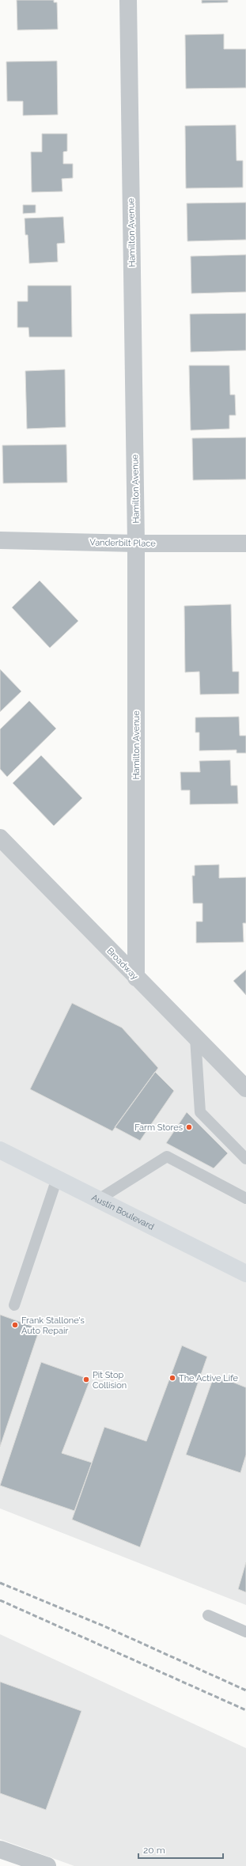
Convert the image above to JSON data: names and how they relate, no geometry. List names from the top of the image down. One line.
{"streets":{"main road":["Austin Boulevard"],"street":["Hamilton Avenue","Vanderbilt Place","Broadway"]},"crossings":[["Hamilton Avenue","Vanderbilt Place"],["Hamilton Avenue","Broadway"]],"places":["Farm Stores","Frank Stallone's Auto Repair","The Active Life","Pit Stop Collision"],"scale_bar":"20 m"}
